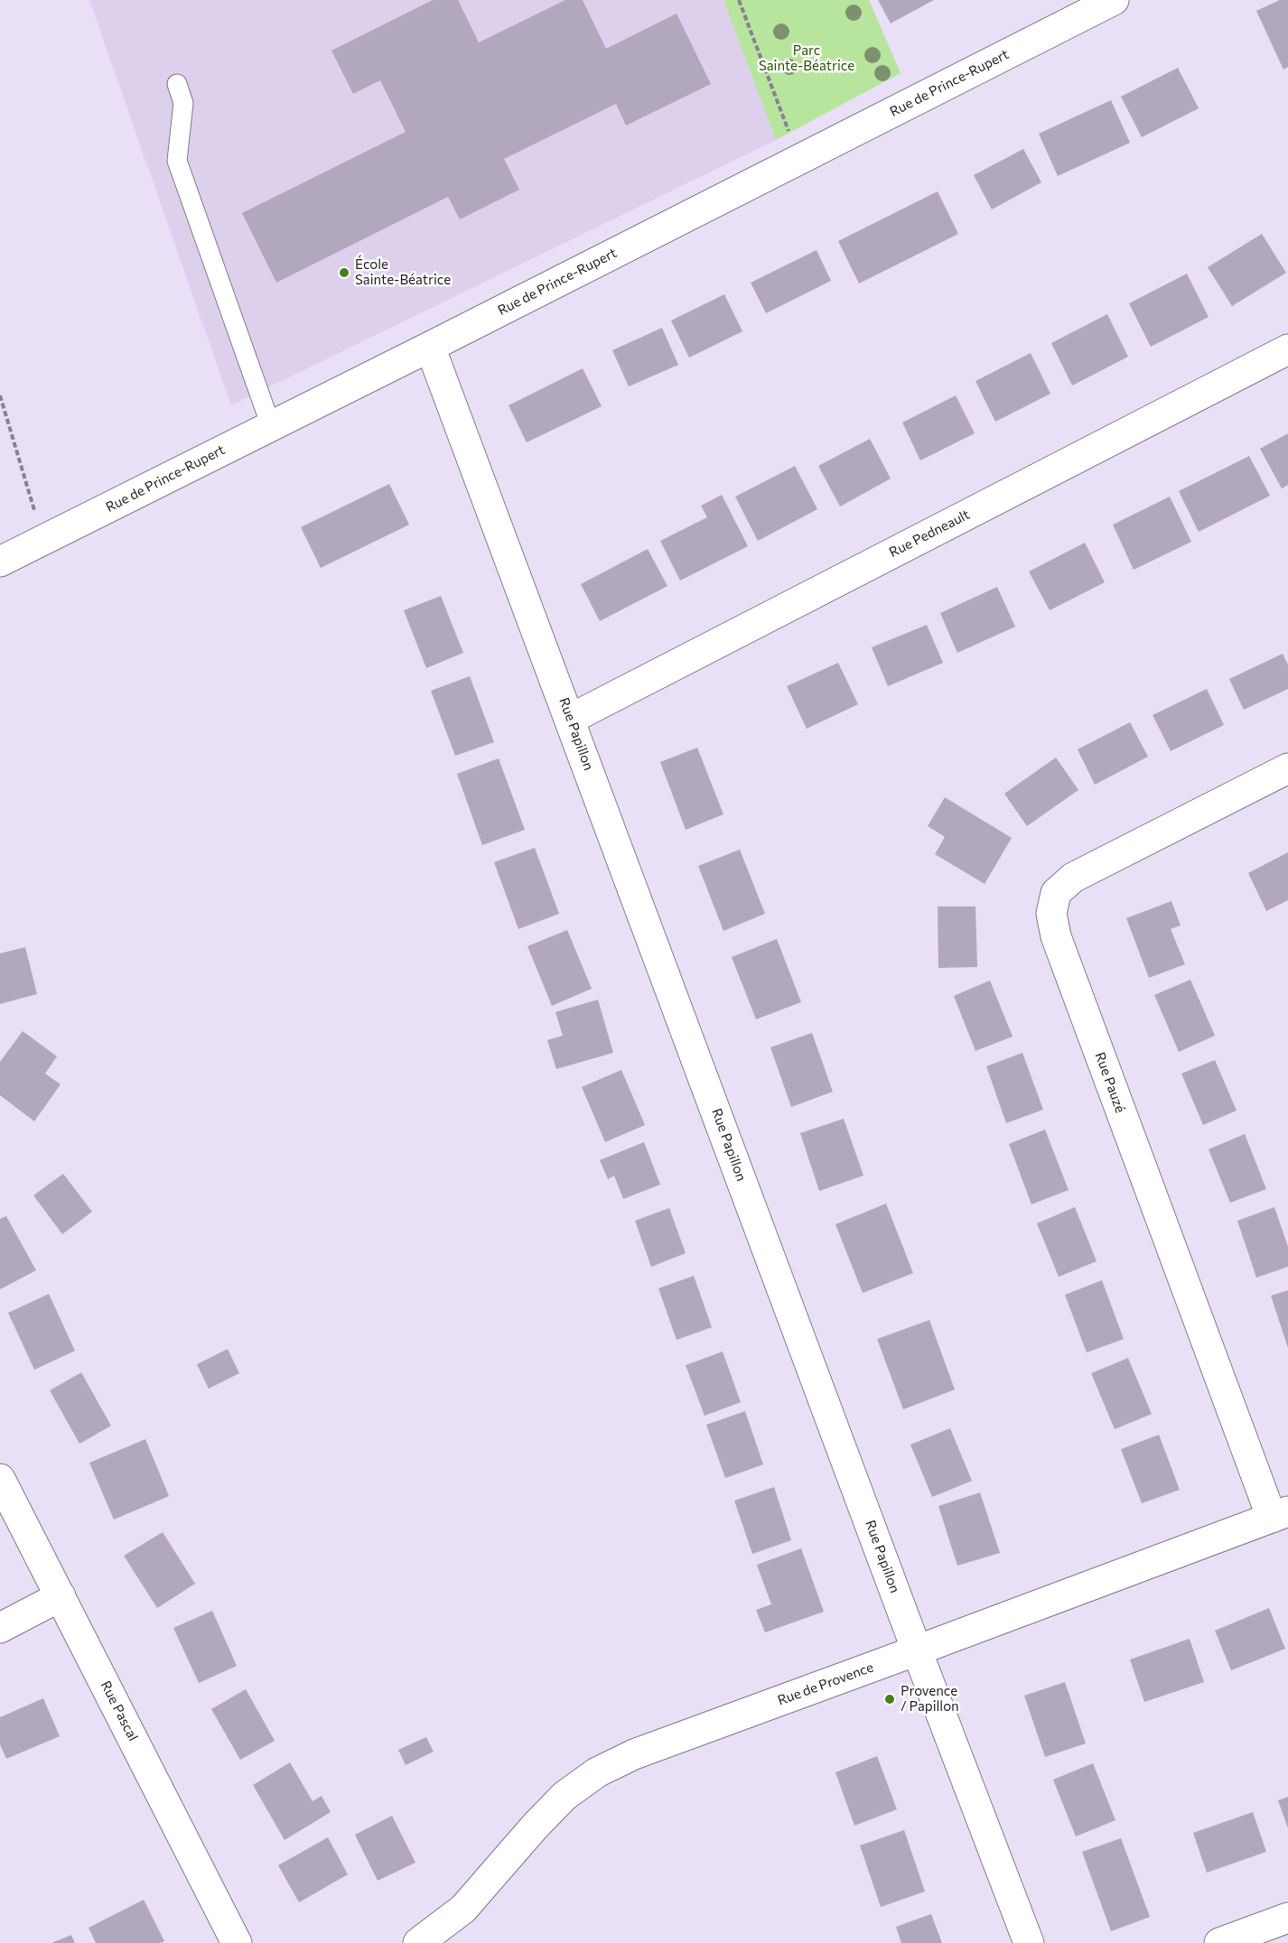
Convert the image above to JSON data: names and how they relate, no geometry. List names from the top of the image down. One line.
{"streets":{"street":["Rue de Prince-Rupert","Rue Pedneault","Rue Papillon","Rue Pauzé","Rue de Provence","Rue Pascal"]},"crossings":[["Rue de Prince-Rupert","Rue Papillon"],["Rue Pedneault","Rue Papillon"],["Rue Papillon","Rue de Provence"],["Rue Pauzé","Rue de Provence"]],"parks":["Parc Sainte-Béatrice"],"places":["École Sainte-Béatrice","Provence / Papillon"]}
